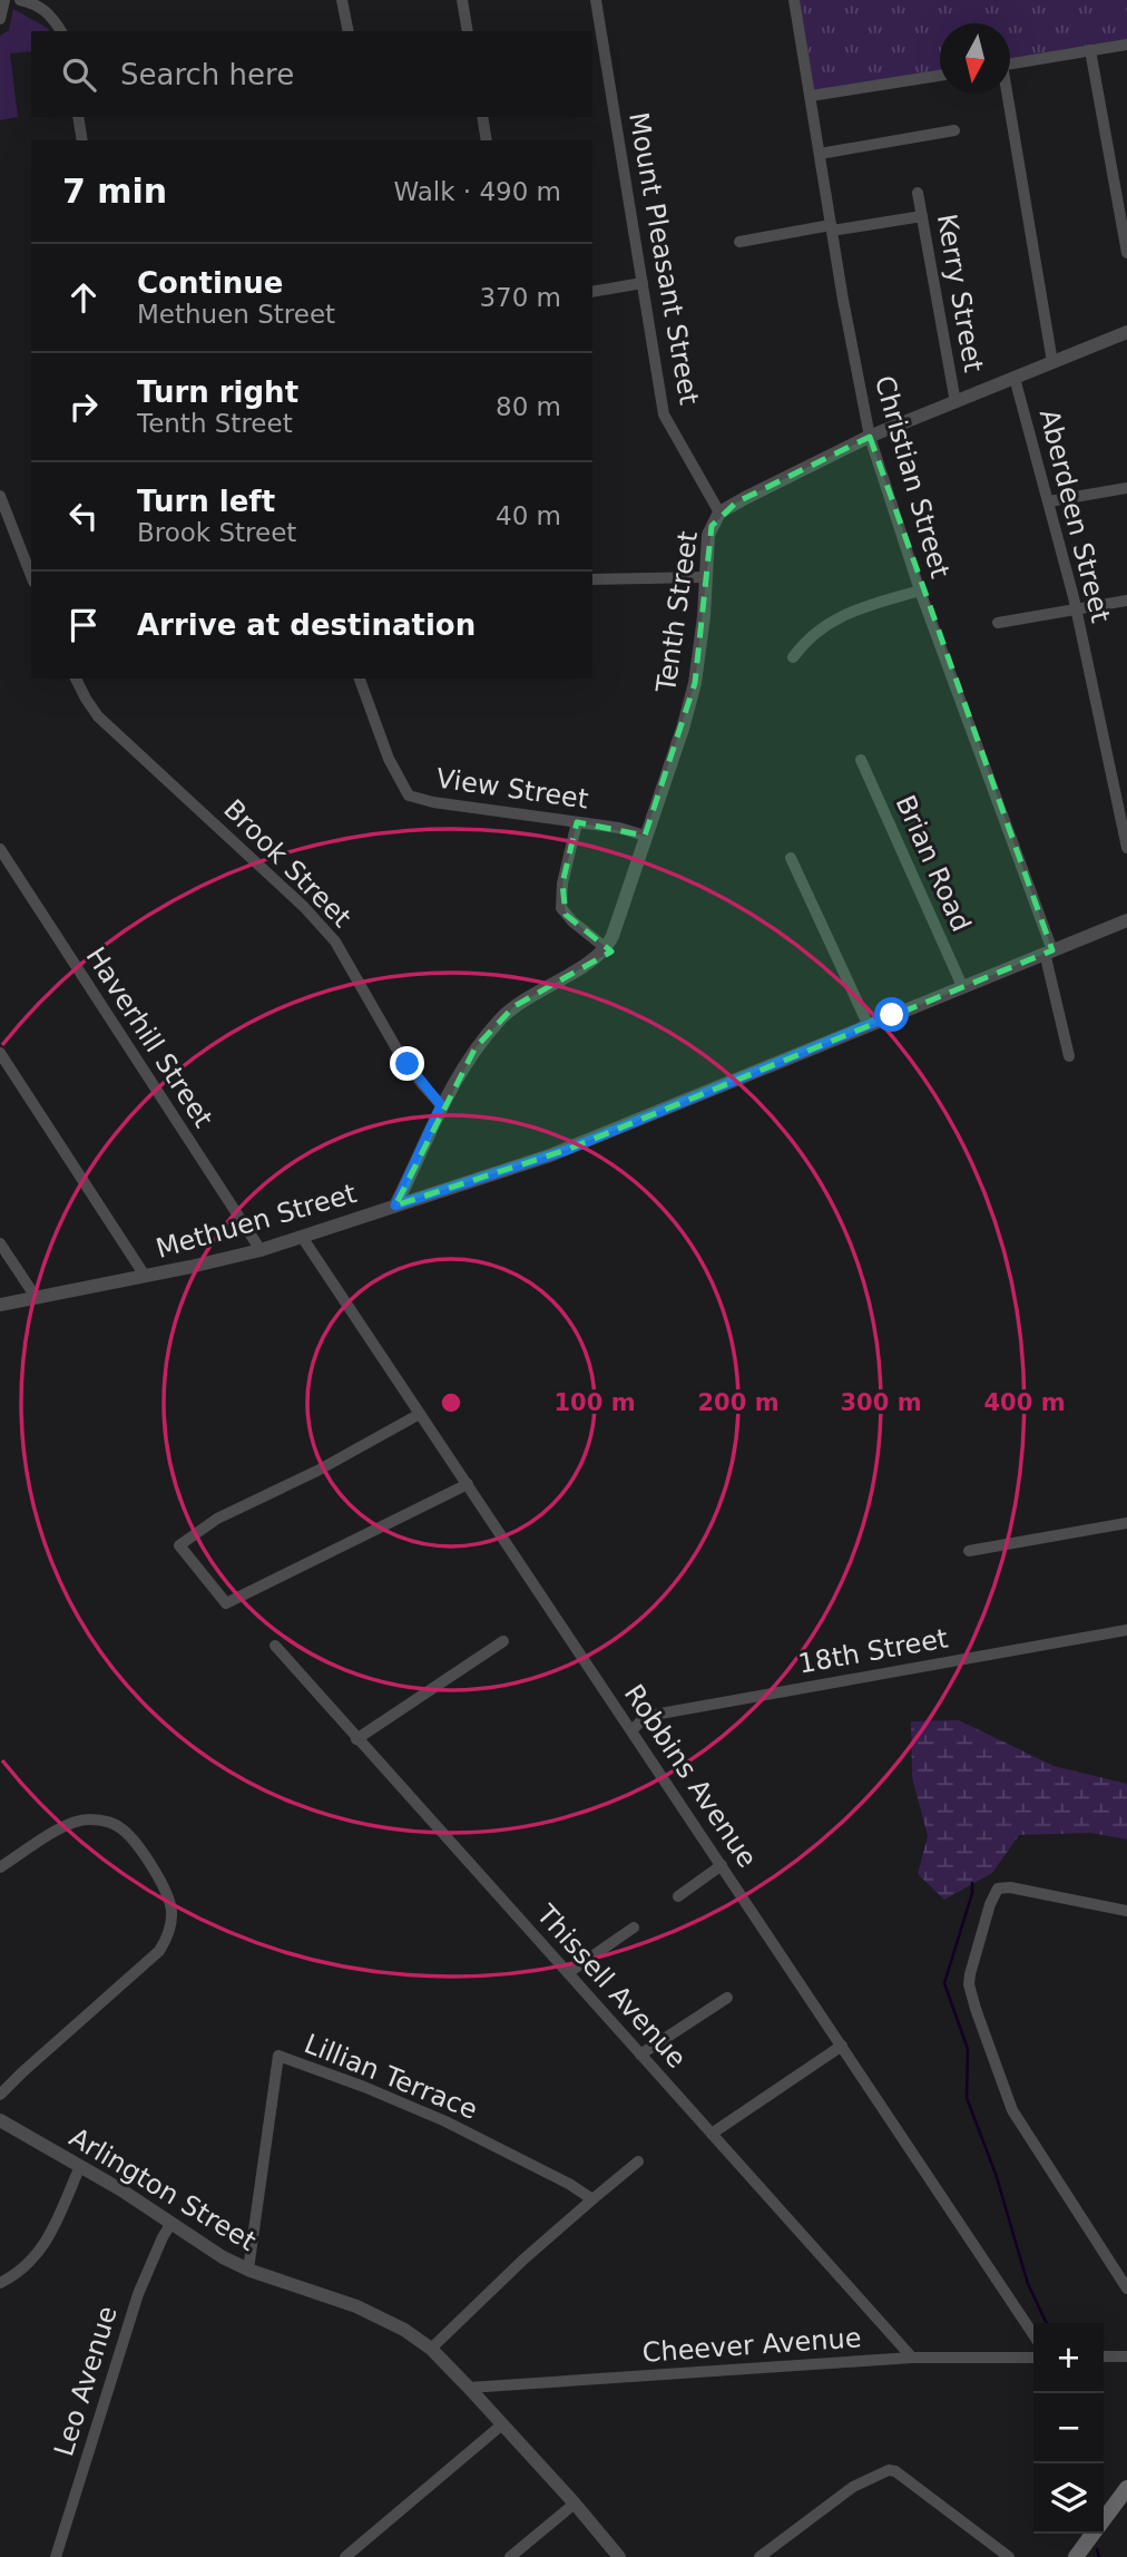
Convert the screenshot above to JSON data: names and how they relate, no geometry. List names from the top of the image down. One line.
{"streets":{"street":["Mount Pleasant Street","Kerry Street","Christian Street","Aberdeen Street","Tenth Street","View Street","Brook Street","Brian Road","Haverhill Street","Methuen Street","18th Street","Robbins Avenue","Thissell Avenue","Lillian Terrace","Arlington Street","Cheever Avenue","Leo Avenue"]},"crossings":[["Mount Pleasant Street","Tenth Street"],["Kerry Street","Tenth Street"],["Christian Street","Tenth Street"],["Christian Street","Methuen Street"],["Aberdeen Street","Tenth Street"],["Tenth Street","View Street"],["Brian Road","Methuen Street"],["Haverhill Street","Methuen Street"],["Methuen Street","Robbins Avenue"],["18th Street","Robbins Avenue"],["Thissell Avenue","Cheever Avenue"],["Lillian Terrace","Arlington Street"],["Arlington Street","Cheever Avenue"],["Arlington Street","Leo Avenue"]],"north":"bottom","page":{"search":"Search here","heading":["7 min","Walk · 490 m"],"list":[["Continue","Methuen Street","370 m"],["Turn right","Tenth Street","80 m"],["Turn left","Brook Street","40 m"],"Arrive at destination"],"map_buttons":["+","−"]},"rings":["100 m","200 m","300 m","400 m"]}
